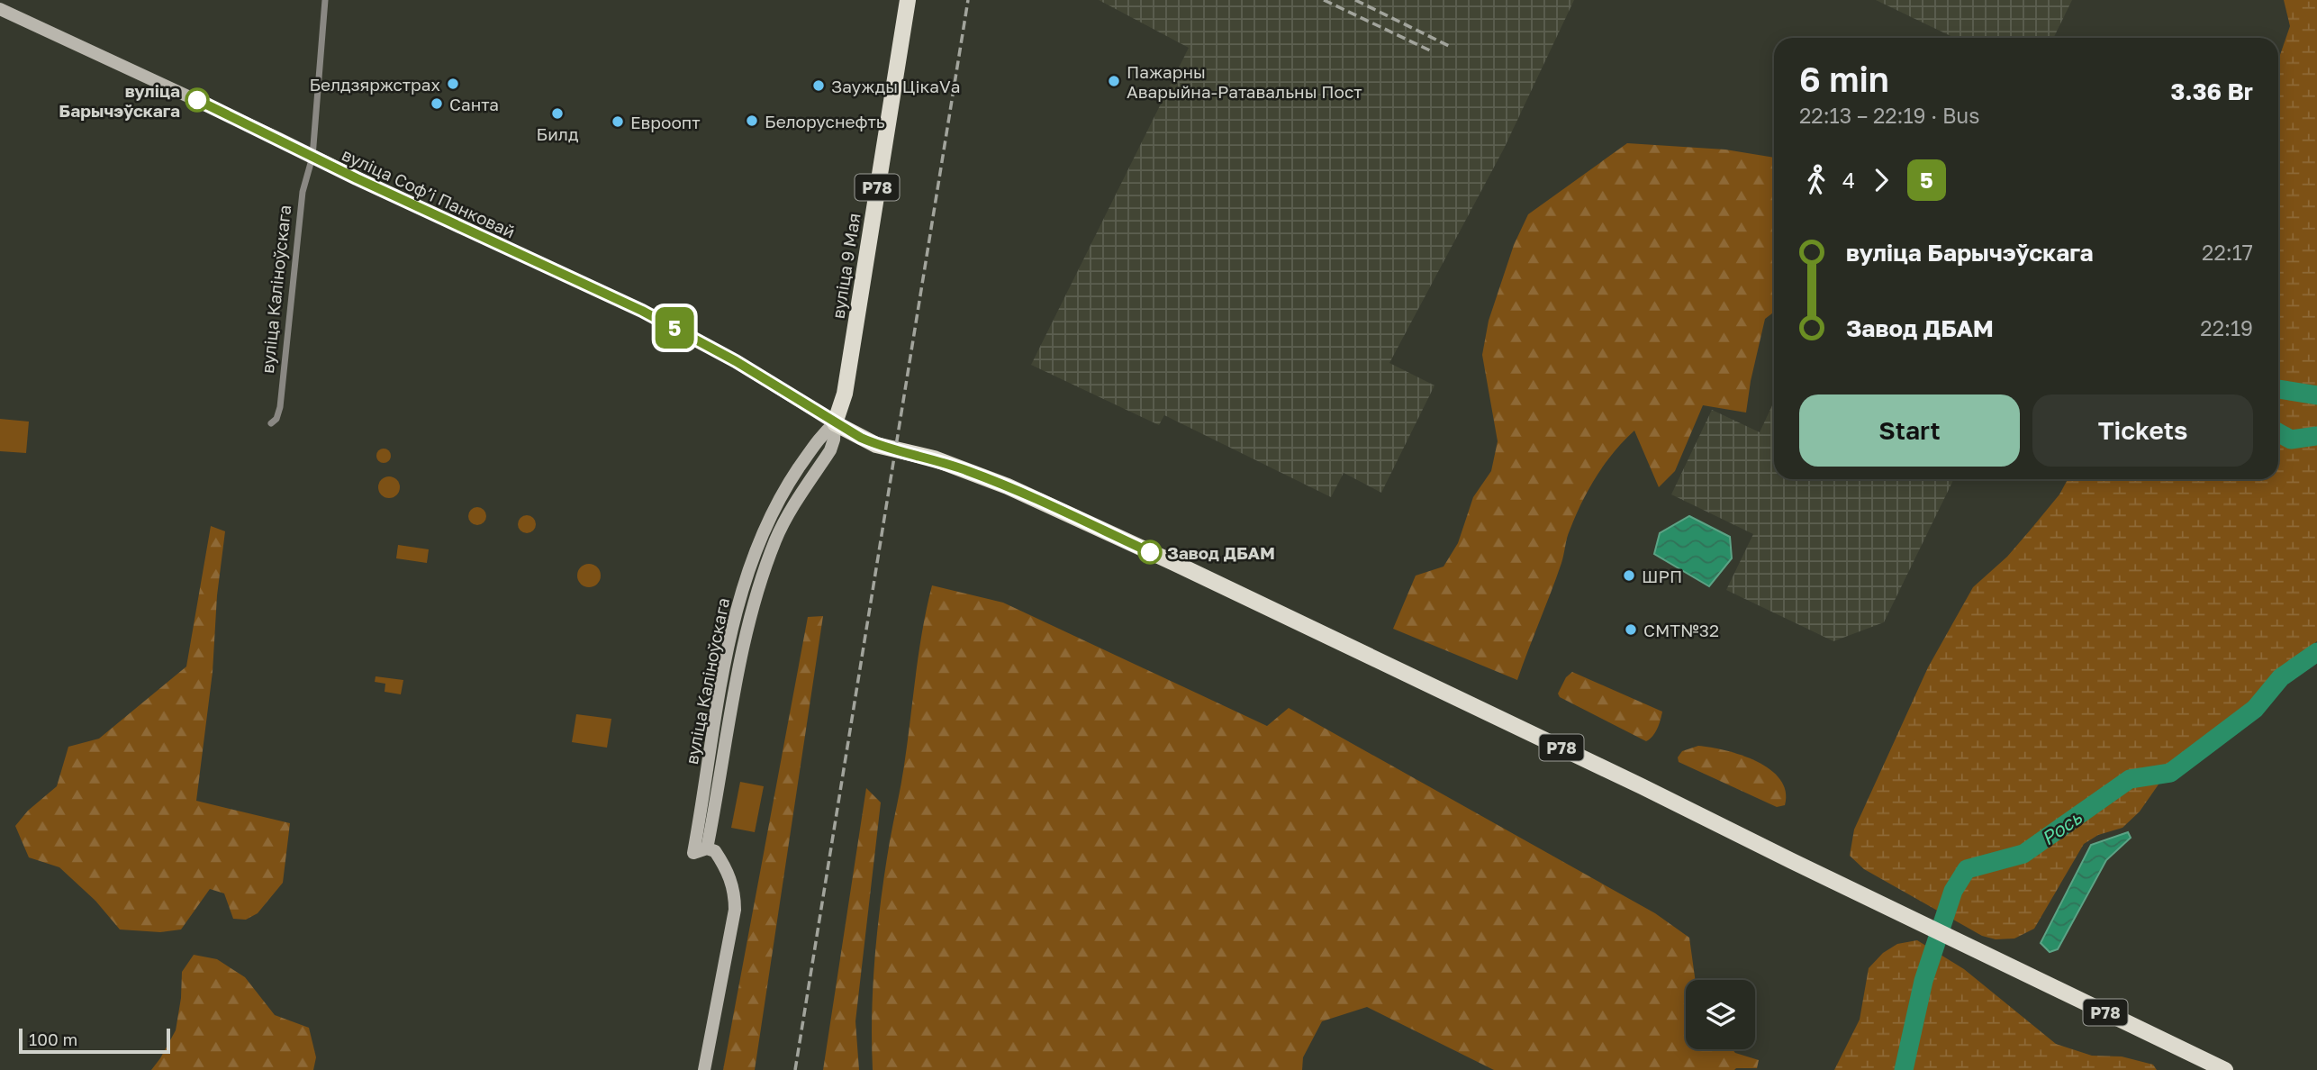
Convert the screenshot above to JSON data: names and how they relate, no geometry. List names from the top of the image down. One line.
{"streets":{"main road":["Р78","вуліца 9 Мая"],"street":["вуліца Софʼі Панковай","вуліца Каліноўскага"]},"crossings":[["Р78","вуліца Софʼі Панковай"],["Р78","вуліца 9 Мая"],["Р78","вуліца Каліноўскага"],["вуліца Софʼі Панковай","вуліца 9 Мая"],["вуліца Софʼі Панковай","вуліца Каліноўскага"],["вуліца 9 Мая","вуліца Каліноўскага"]],"water":["Рось"],"places":["Пажарны Аварыйна-Ратавальны Пост","Белдзяржстрах","Заужды ЦікаVа","вуліца Барычэўскага","Санта","Билд","Белоруснефть","Евроопт","Завод ДБАМ","ШРП","СМТ№32"],"lines":["bus line 5"],"scale_bar":"100 m","page":{"on_map":"5","heading":["6 min","22:13 – 22:19 · Bus","3.36 Br"],"legs":["4","5"],"list":[{"name":"вуліца Барычэўскага","value":"22:17"},{"name":"Завод ДБАМ","value":"22:19"}],"buttons":["Start","Tickets"],"scale":"100 m"}}
